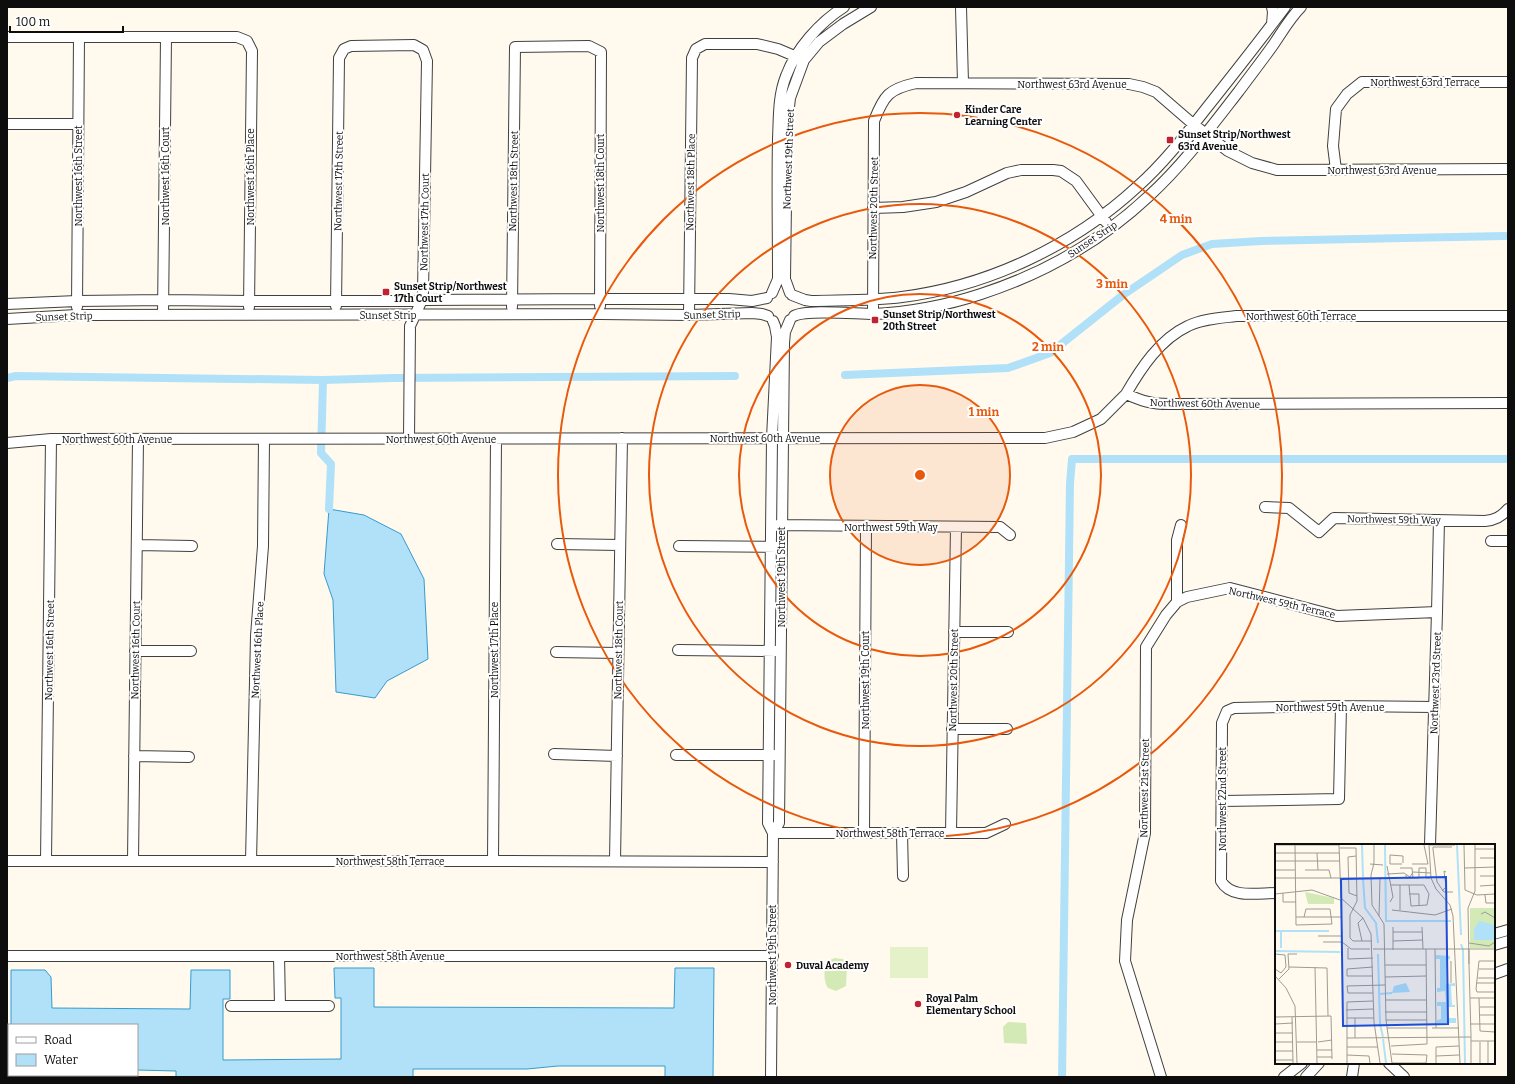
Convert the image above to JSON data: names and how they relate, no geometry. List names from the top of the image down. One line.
{"streets":{"street":["Northwest 63rd Terrace","Northwest 63rd Avenue","Northwest 19th Street","Northwest 16th Street","Northwest 16th Court","Northwest 16th Place","Northwest 17th Street","Northwest 18th Street","Northwest 18th Place","Northwest 18th Court","Northwest 20th Street","Northwest 17th Court","Sunset Strip","Northwest 60th Terrace","Northwest 60th Avenue","Northwest 59th Way","Northwest 59th Terrace","Northwest 17th Place","Northwest 19th Court","Northwest 23rd Street","Northwest 59th Avenue","Northwest 21st Street","Northwest 22nd Street","Northwest 58th Terrace","Northwest 58th Avenue"]},"crossings":[["Northwest 63rd Terrace","Northwest 63rd Avenue"],["Northwest 63rd Avenue","Northwest 20th Street"],["Northwest 63rd Avenue","Sunset Strip"],["Northwest 19th Street","Northwest 18th Place"],["Northwest 19th Street","Sunset Strip"],["Northwest 19th Street","Northwest 60th Avenue"],["Northwest 19th Street","Northwest 59th Way"],["Northwest 19th Street","Northwest 58th Terrace"],["Northwest 19th Street","Northwest 58th Avenue"],["Northwest 16th Street","Sunset Strip"],["Northwest 16th Street","Northwest 60th Avenue"],["Northwest 16th Street","Northwest 58th Terrace"],["Northwest 16th Court","Northwest 16th Place"],["Northwest 16th Court","Sunset Strip"],["Northwest 16th Court","Northwest 60th Avenue"],["Northwest 16th Court","Northwest 58th Terrace"],["Northwest 16th Place","Sunset Strip"],["Northwest 16th Place","Northwest 60th Avenue"],["Northwest 16th Place","Northwest 58th Terrace"],["Northwest 17th Street","Northwest 17th Court"],["Northwest 17th Street","Sunset Strip"],["Northwest 18th Street","Northwest 18th Court"],["Northwest 18th Street","Sunset Strip"],["Northwest 18th Place","Sunset Strip"],["Northwest 18th Court","Sunset Strip"],["Northwest 18th Court","Northwest 60th Avenue"],["Northwest 18th Court","Northwest 58th Terrace"],["Northwest 20th Street","Sunset Strip"],["Northwest 20th Street","Northwest 59th Way"],["Northwest 20th Street","Northwest 58th Terrace"],["Northwest 17th Court","Sunset Strip"],["Northwest 17th Court","Northwest 60th Avenue"],["Northwest 60th Terrace","Northwest 60th Avenue"],["Northwest 60th Avenue","Northwest 17th Place"],["Northwest 59th Way","Northwest 19th Court"],["Northwest 59th Way","Northwest 23rd Street"],["Northwest 59th Terrace","Northwest 23rd Street"],["Northwest 59th Terrace","Northwest 21st Street"],["Northwest 17th Place","Northwest 58th Terrace"],["Northwest 19th Court","Northwest 58th Terrace"],["Northwest 23rd Street","Northwest 59th Avenue"],["Northwest 59th Avenue","Northwest 22nd Street"]],"places":{"other":["Kinder Care Learning Center","Duval Academy","Royal Palm Elementary School"],"transit":["Sunset Strip/Northwest 63rd Avenue","Sunset Strip/Northwest 17th Court","Sunset Strip/Northwest 20th Street"]},"legend":["Road","Water"],"scale_bar":"100 m","rings":["4 min","3 min","2 min","1 min"]}
